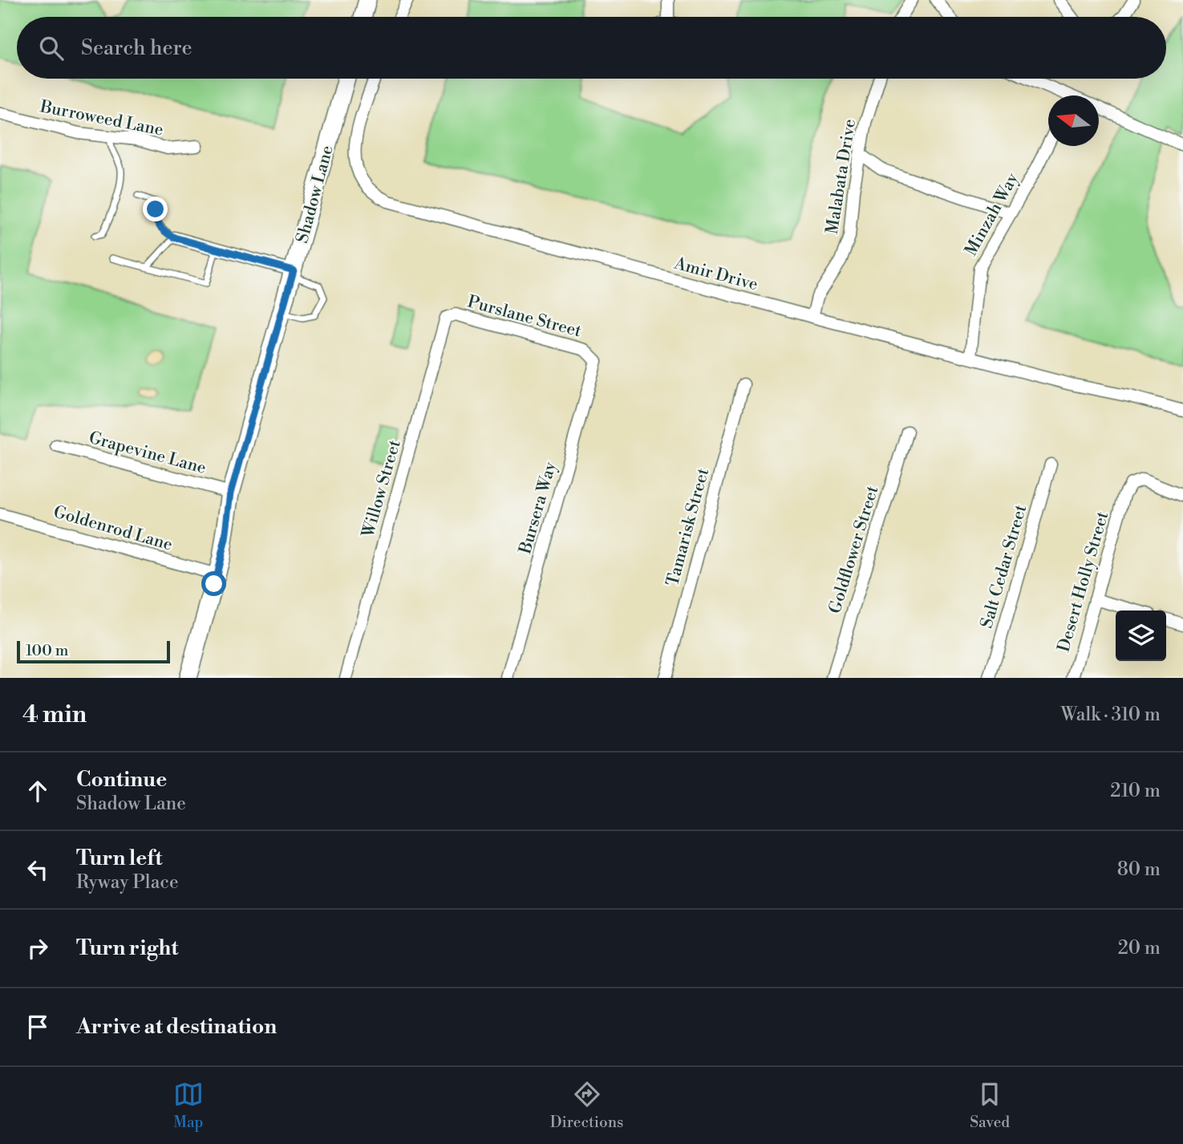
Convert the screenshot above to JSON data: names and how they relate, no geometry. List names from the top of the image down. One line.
{"streets":{"street":["Burroweed Lane","Malabata Drive","Shadow Lane","Minzah Way","Amir Drive","Purslane Street","Grapevine Lane","Willow Street","Bursera Way","Tamarisk Street","Goldenrod Lane","Goldflower Street","Salt Cedar Street","Desert Holly Street"]},"crossings":[["Malabata Drive","Amir Drive"],["Shadow Lane","Grapevine Lane"],["Shadow Lane","Goldenrod Lane"],["Minzah Way","Amir Drive"],["Purslane Street","Willow Street"],["Purslane Street","Bursera Way"]],"scale_bar":"100 m","north":"left","page":{"search":"Search here","scale":"100 m","heading":["4 min","Walk · 310 m"],"list":[["Continue","Shadow Lane","210 m"],["Turn left","Ryway Place","80 m"],["Turn right","20 m"],"Arrive at destination"],"nav":["Map","Directions","Saved"]}}
